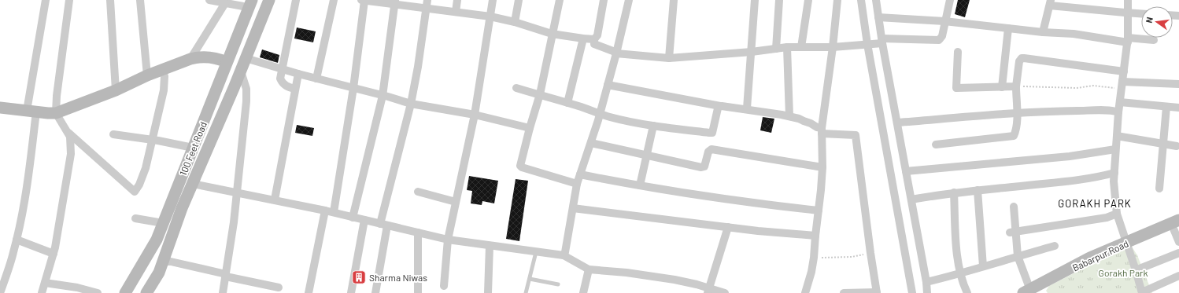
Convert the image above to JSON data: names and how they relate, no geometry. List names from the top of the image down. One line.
{"streets":{"main road":["100 Feet Road","Babarpur Road"]},"districts":["GORAKH PARK"],"parks":["Gorakh Park"],"places":{"building":["Sharma Niwas"]},"north":"left"}
